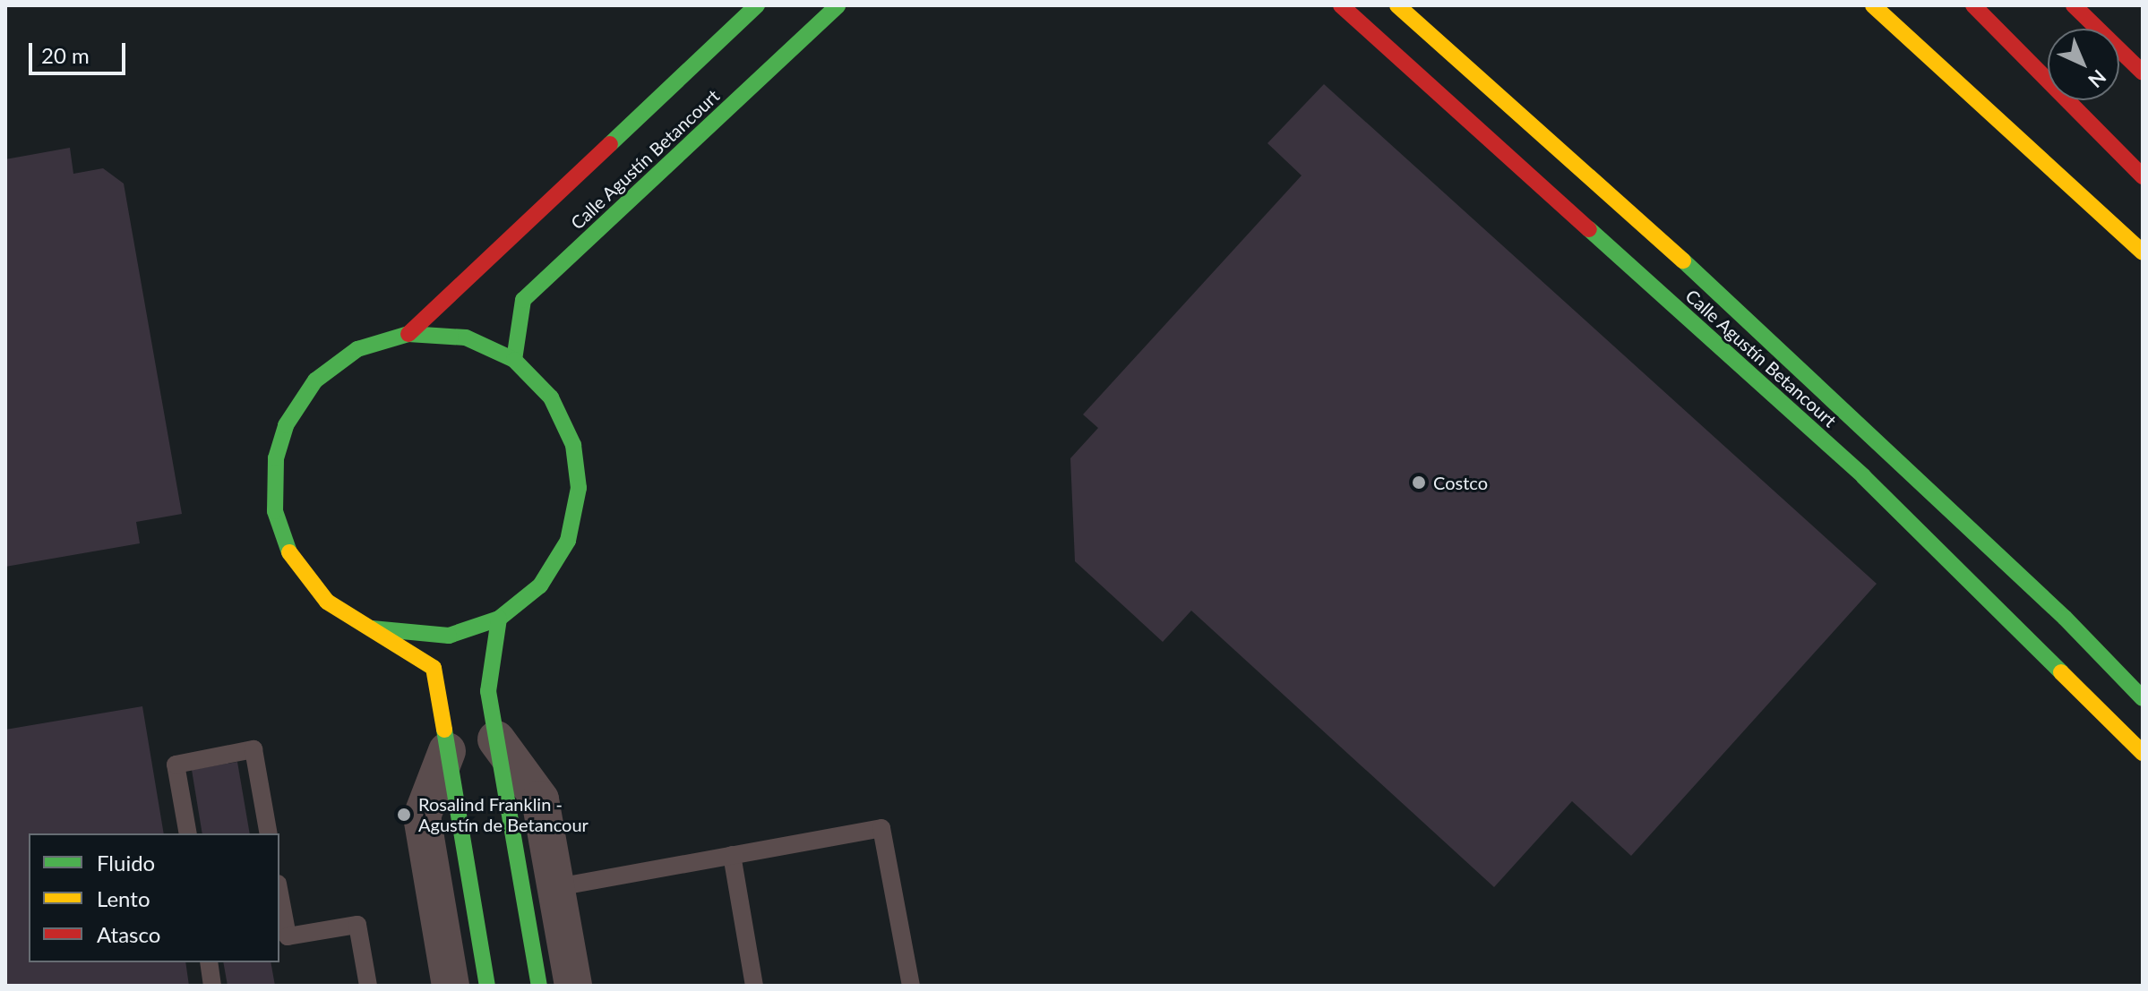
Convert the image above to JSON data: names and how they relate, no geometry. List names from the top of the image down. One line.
{"streets":{"main road":["Calle Agustín Betancourt"]},"places":["Costco","Rosalind Franklin - Agustín de Betancour"],"legend":["Fluido","Lento","Atasco"],"scale_bar":"20 m","north":"bottom right"}
